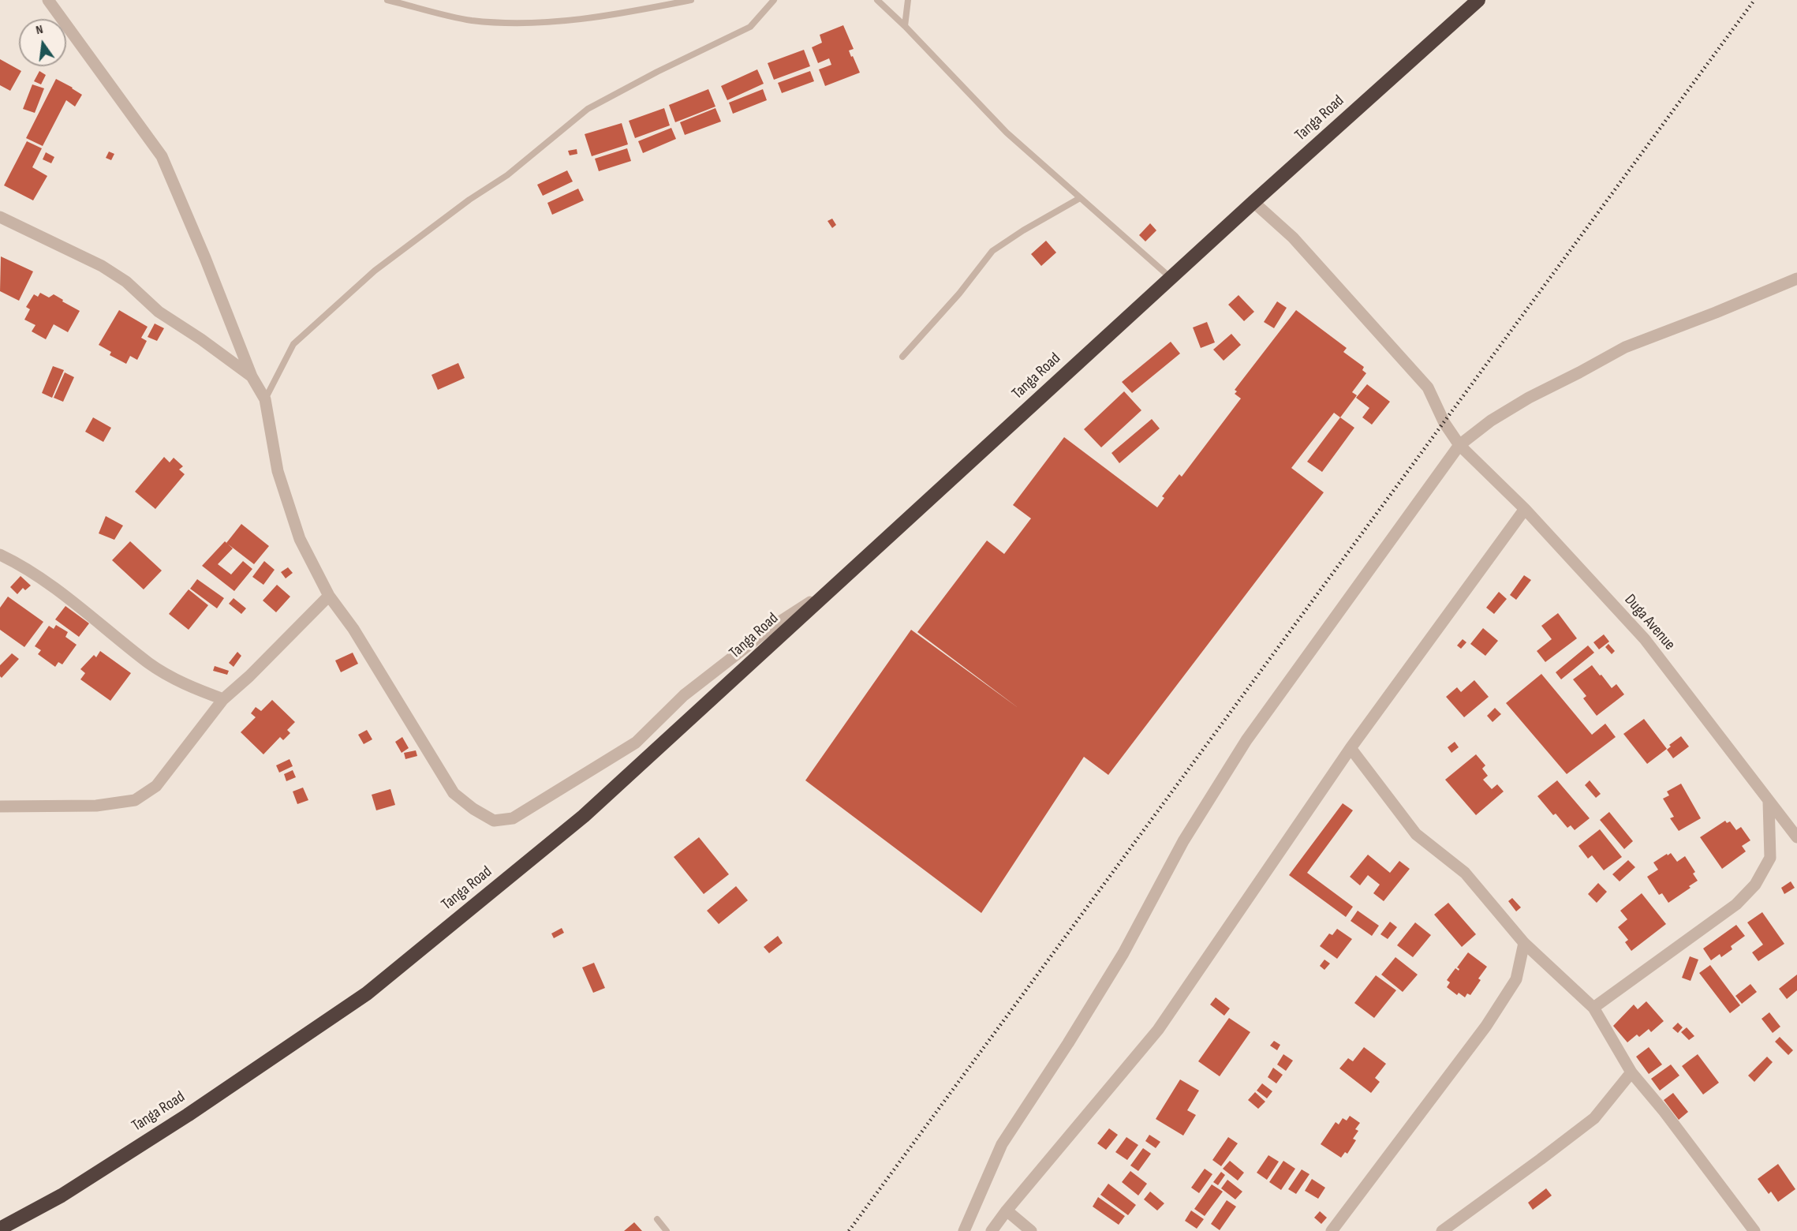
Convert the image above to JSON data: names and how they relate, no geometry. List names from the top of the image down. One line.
{"streets":{"highway":["Tanga Road"],"street":["Duga Avenue"]},"crossings":[["Tanga Road","Duga Avenue"]],"north":"top"}
